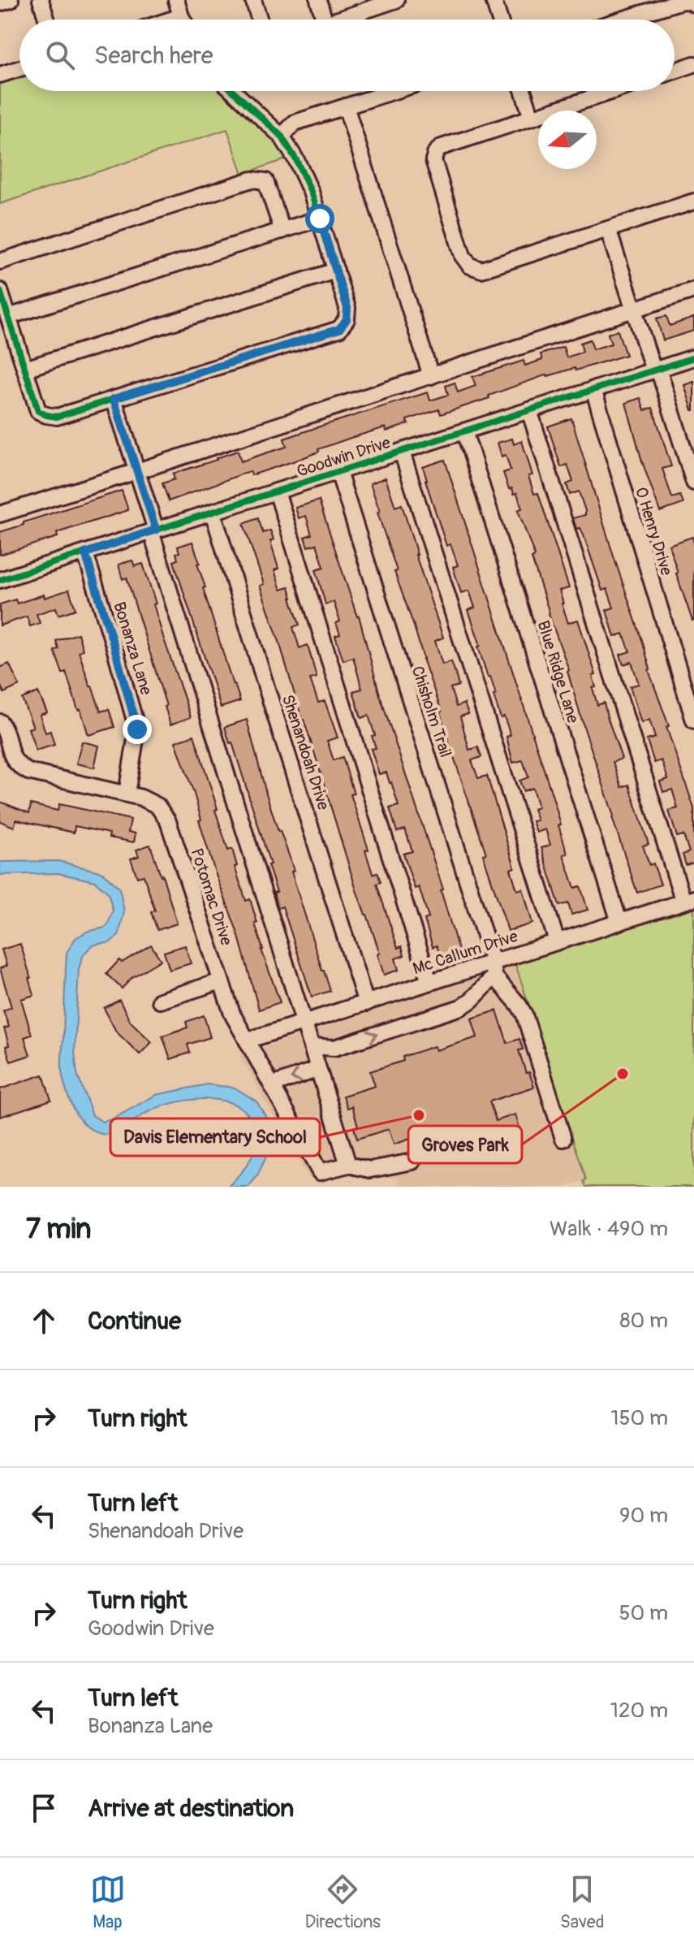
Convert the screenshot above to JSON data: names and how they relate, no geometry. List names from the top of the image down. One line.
{"streets":{"street":["Goodwin Drive","O Henry Drive","Bonanza Lane","Blue Ridge Lane","Chisholm Trail","Shenandoah Drive","Potomac Drive","Mc Callum Drive"]},"crossings":[["Goodwin Drive","O Henry Drive"],["Goodwin Drive","Bonanza Lane"],["Goodwin Drive","Blue Ridge Lane"],["Goodwin Drive","Chisholm Trail"],["Goodwin Drive","Shenandoah Drive"],["Bonanza Lane","Potomac Drive"],["Blue Ridge Lane","Mc Callum Drive"],["Chisholm Trail","Mc Callum Drive"],["Shenandoah Drive","Mc Callum Drive"],["Potomac Drive","Mc Callum Drive"]],"places":["Groves Park","Davis Elementary School"],"north":"left","page":{"search":"Search here","heading":["7 min","Walk · 490 m"],"list":[["Continue","80 m"],["Turn right","150 m"],["Turn left","Shenandoah Drive","90 m"],["Turn right","Goodwin Drive","50 m"],["Turn left","Bonanza Lane","120 m"],"Arrive at destination"],"nav":["Map","Directions","Saved"]}}
